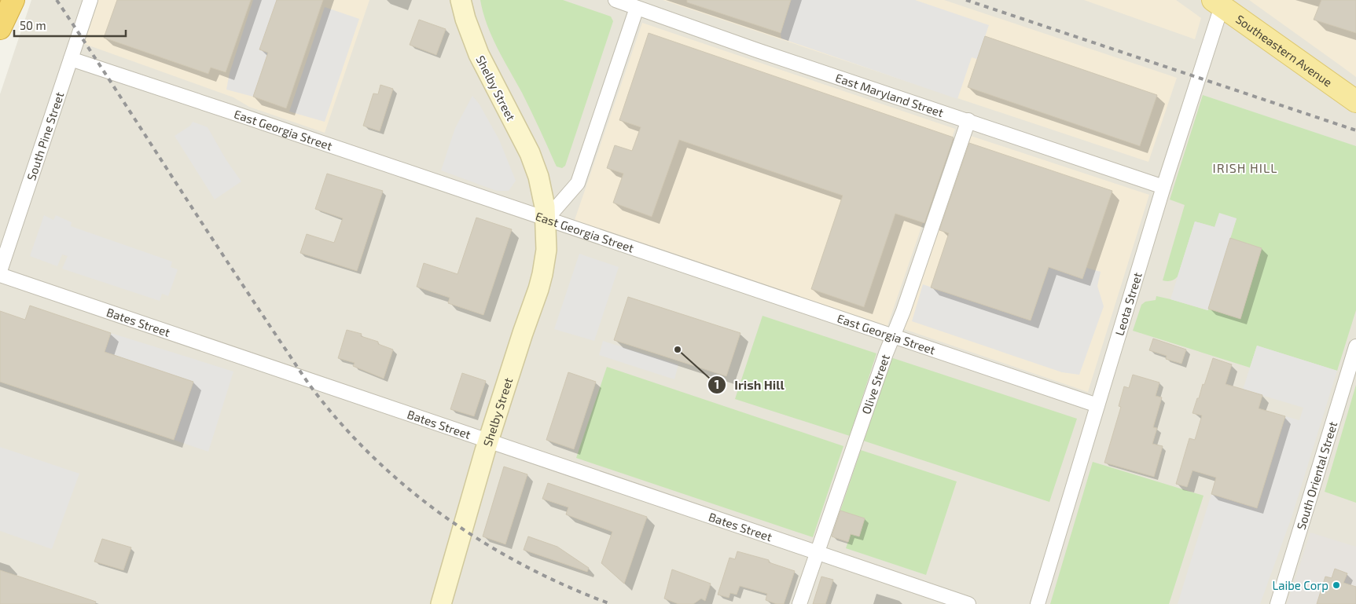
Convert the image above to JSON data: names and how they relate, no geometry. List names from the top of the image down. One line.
{"streets":{"main road":["Southeastern Avenue","Shelby Street"],"street":["East Maryland Street","East Georgia Street","South Pine Street","Leota Street","Bates Street","Olive Street","South Oriental Street"]},"crossings":[["Southeastern Avenue","Leota Street"],["Shelby Street","East Georgia Street"],["Shelby Street","Bates Street"],["East Maryland Street","Leota Street"],["East Maryland Street","Olive Street"],["East Georgia Street","South Pine Street"],["East Georgia Street","Leota Street"],["East Georgia Street","Olive Street"],["Bates Street","Olive Street"]],"districts":["IRISH HILL"],"places":["Irish Hill","Laibe Corp"],"scale_bar":"50 m"}
